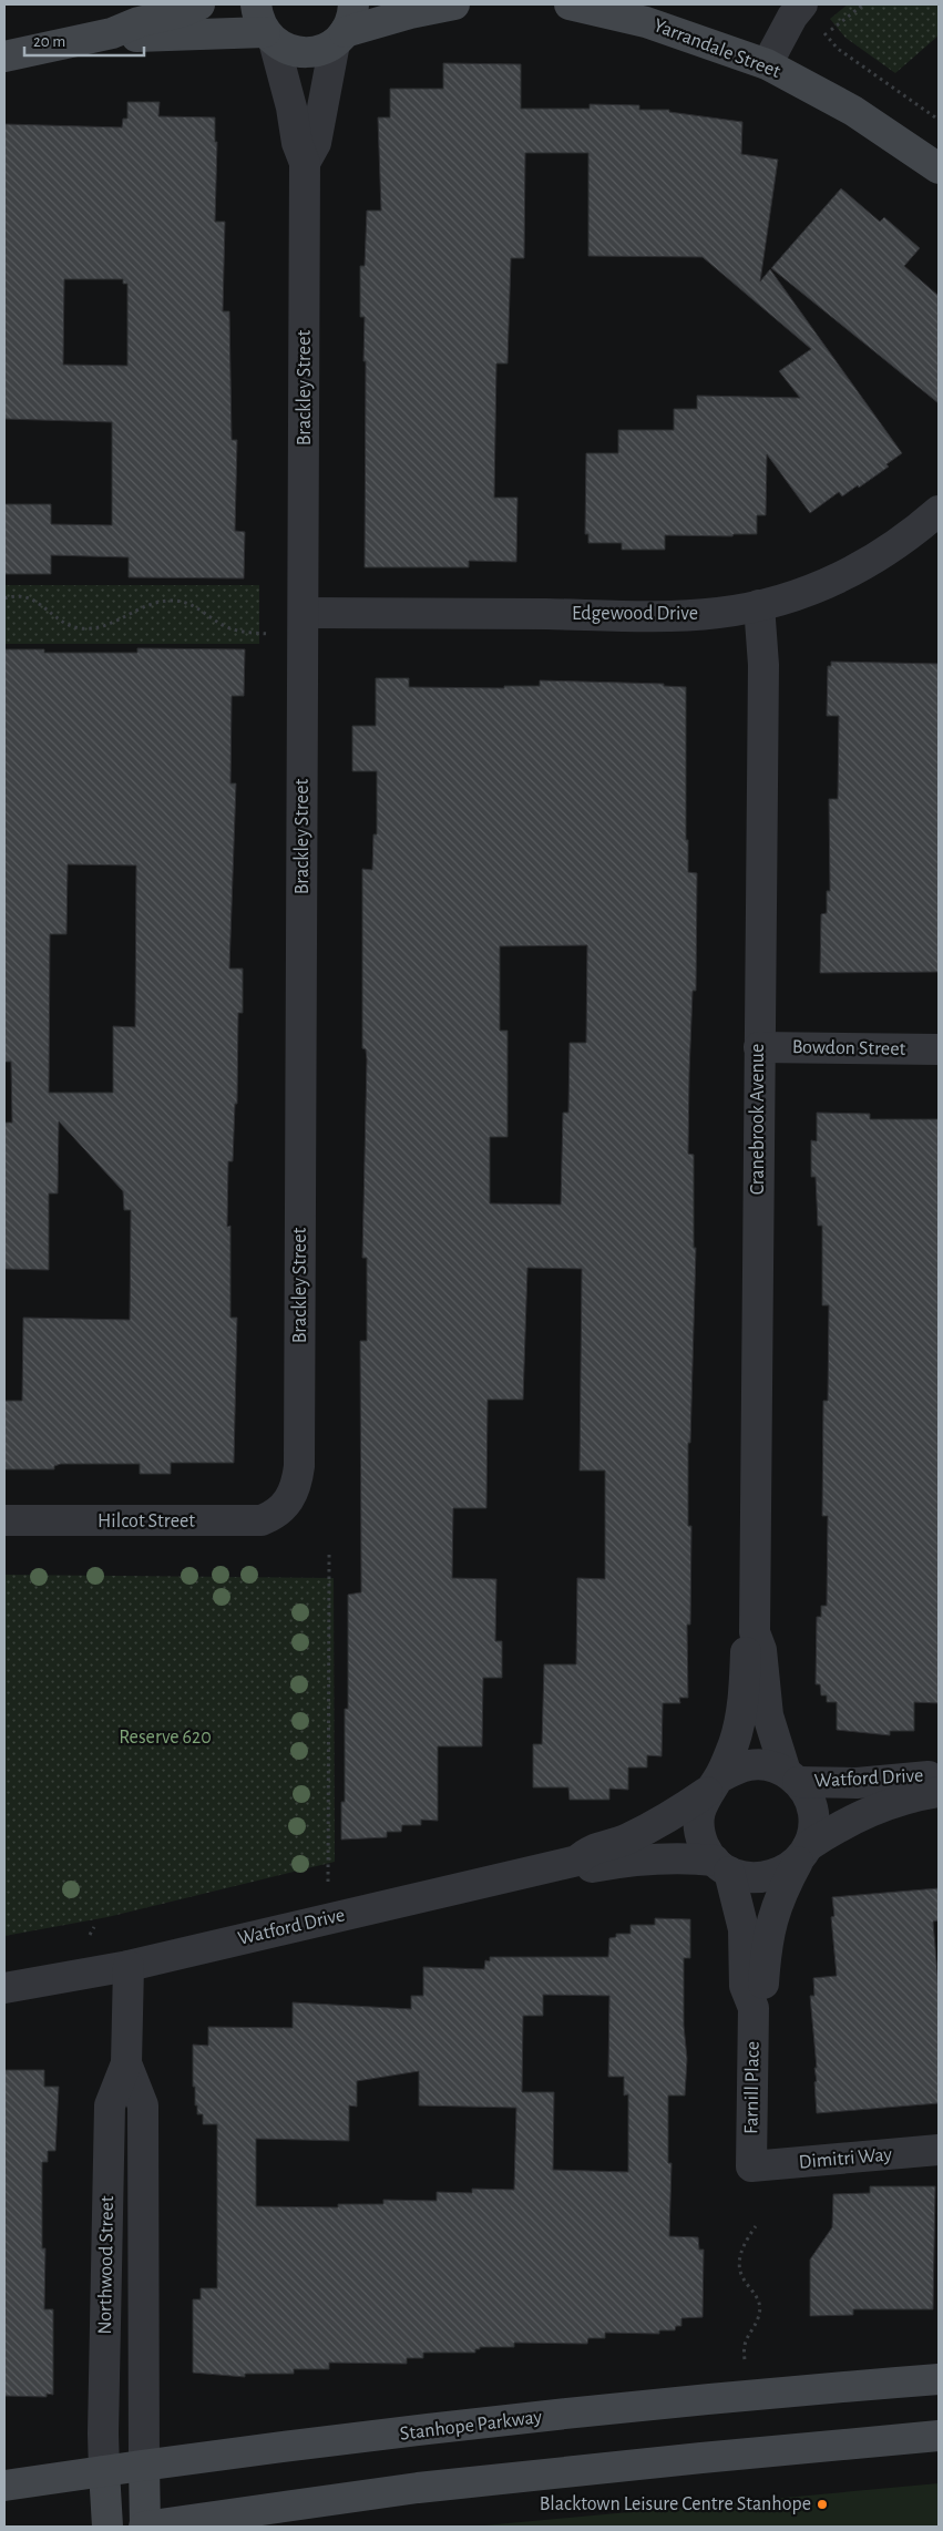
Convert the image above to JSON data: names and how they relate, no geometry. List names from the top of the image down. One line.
{"streets":{"main road":["Yarrandale Street","Stanhope Parkway"],"street":["Brackley Street","Edgewood Drive","Bowdon Street","Cranebrook Avenue","Hilcot Street","Watford Drive","Farnill Place","Dimitri Way","Northwood Street"]},"crossings":[["Brackley Street","Edgewood Drive"],["Brackley Street","Hilcot Street"],["Edgewood Drive","Cranebrook Avenue"],["Bowdon Street","Cranebrook Avenue"],["Cranebrook Avenue","Watford Drive"],["Cranebrook Avenue","Farnill Place"],["Watford Drive","Farnill Place"],["Watford Drive","Northwood Street"],["Farnill Place","Dimitri Way"],["Northwood Street","Stanhope Parkway"]],"parks":["Reserve 620"],"places":["Blacktown Leisure Centre Stanhope"],"scale_bar":"20 m"}
